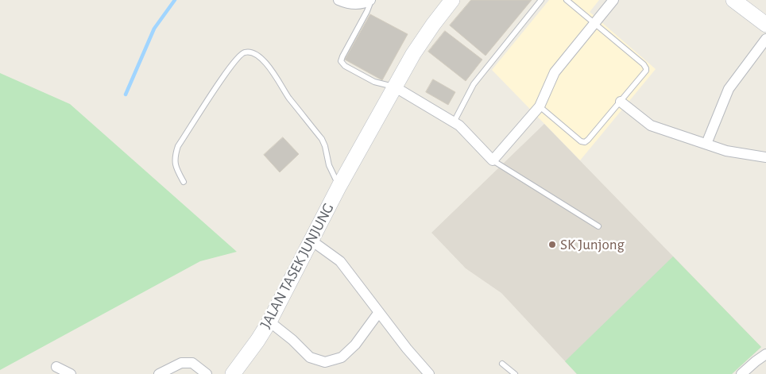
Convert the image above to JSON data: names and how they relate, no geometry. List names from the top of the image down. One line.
{"streets":{"main road":["JALAN TASEK JUNJUNG"]},"places":["SK Junjong"]}
